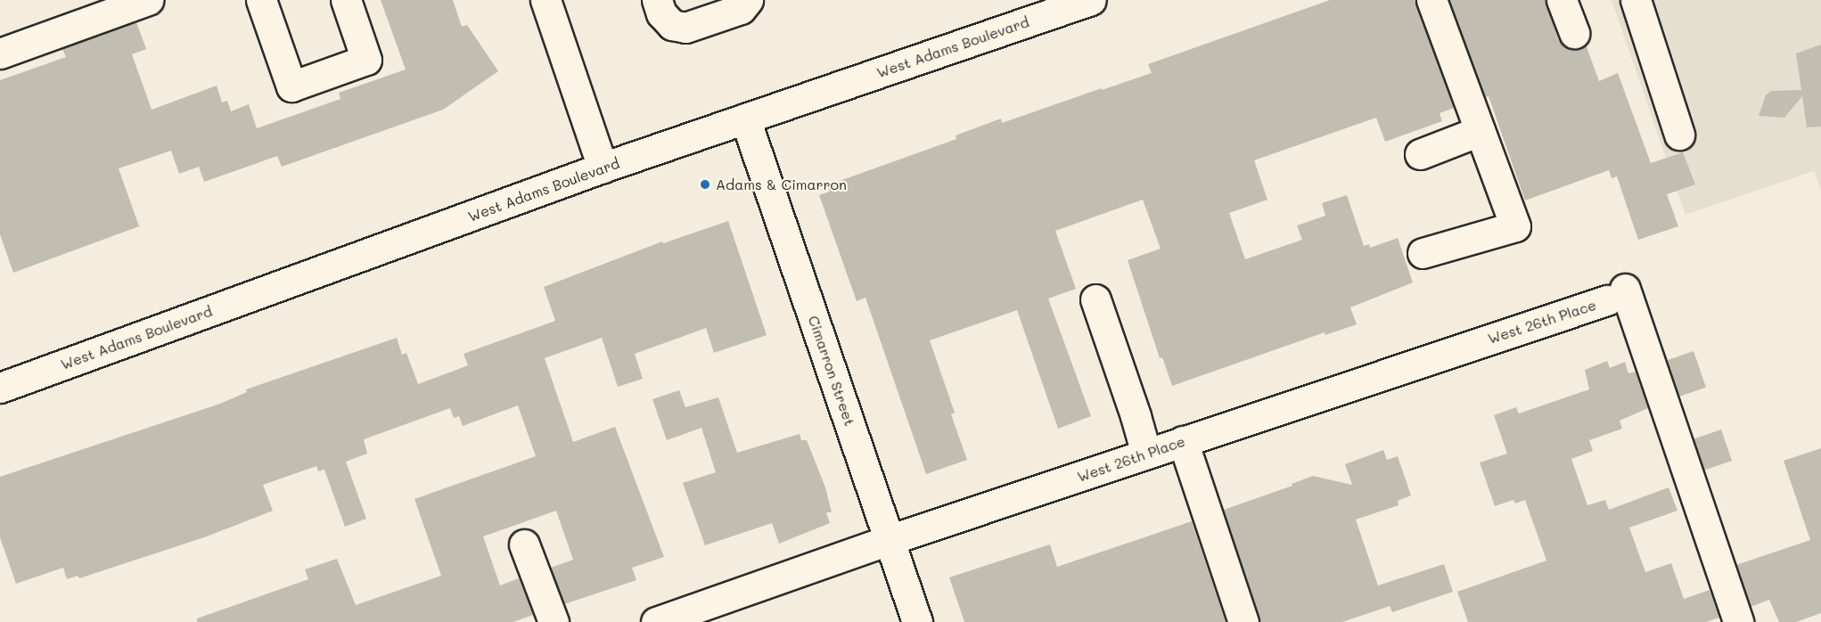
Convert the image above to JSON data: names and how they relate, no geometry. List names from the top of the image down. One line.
{"streets":{"street":["West Adams Boulevard","West 26th Place","Cimarron Street"]},"crossings":[["West Adams Boulevard","Cimarron Street"],["West 26th Place","Cimarron Street"]],"places":["Adams & Cimarron"]}
